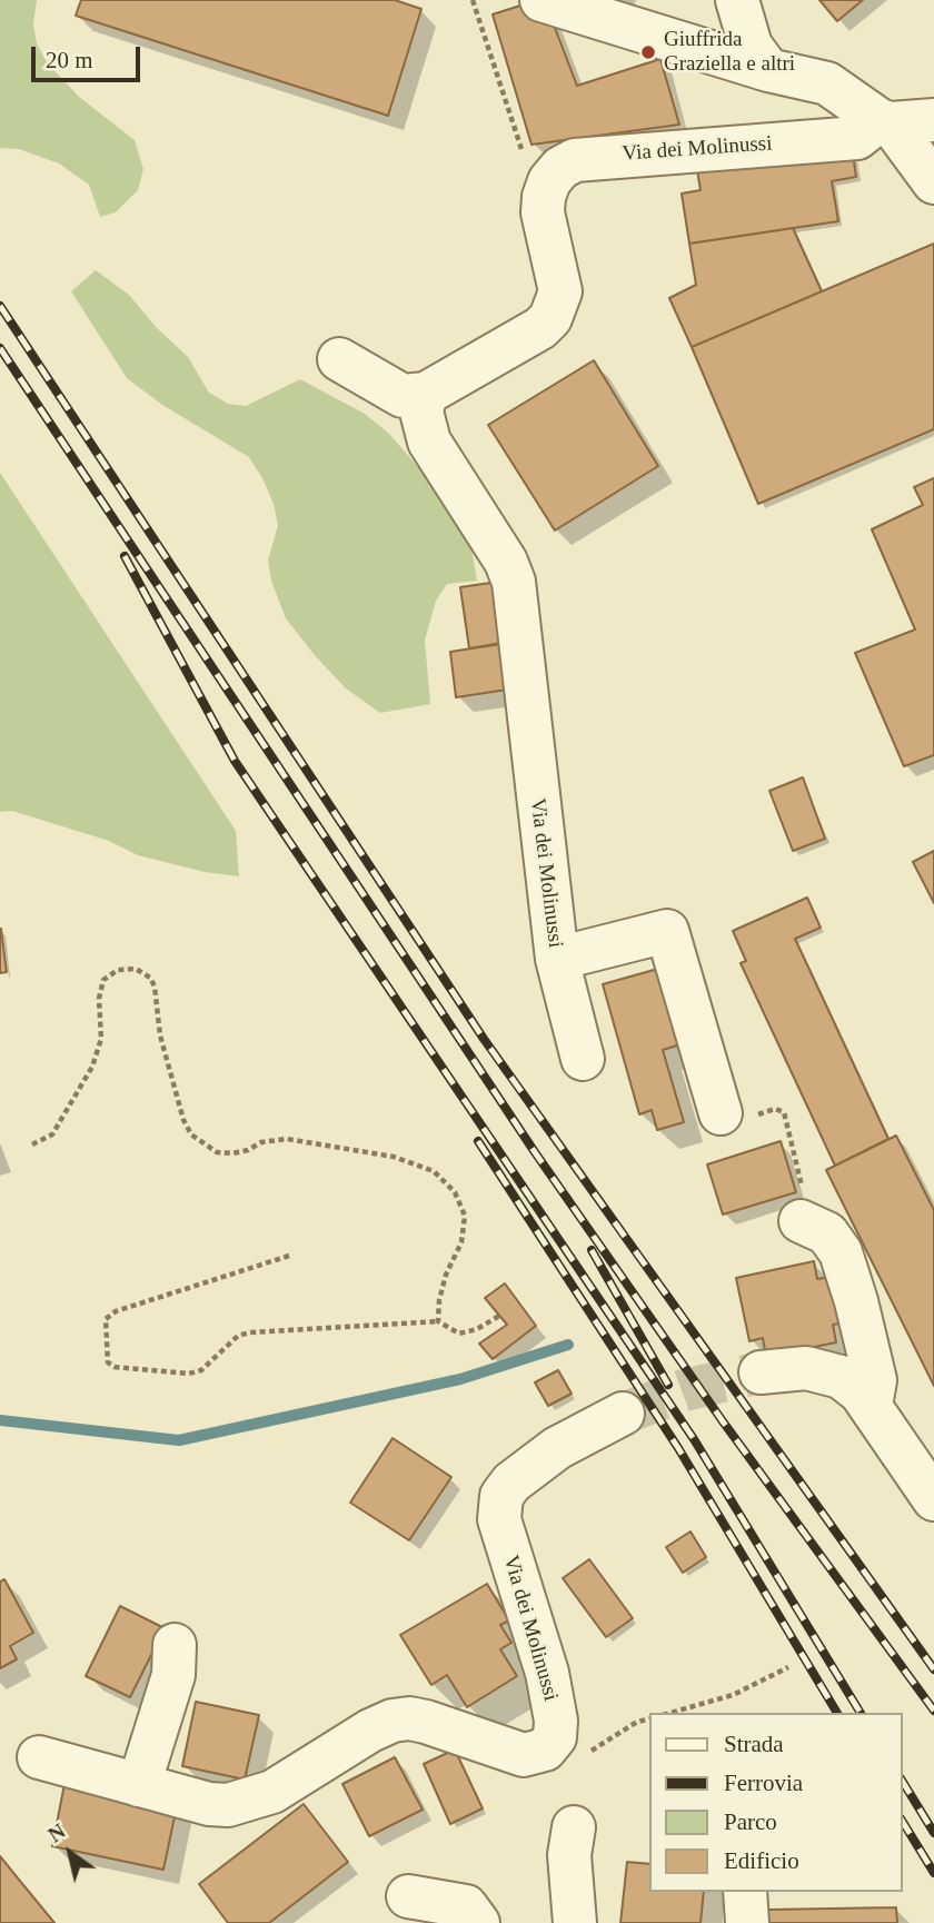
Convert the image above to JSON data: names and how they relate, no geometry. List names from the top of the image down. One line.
{"streets":{"street":["Via dei Molinussi"]},"places":["Giuffrida Graziella e altri"],"legend":["Strada","Ferrovia","Parco","Edificio"],"scale_bar":"20 m","north":"top left"}
